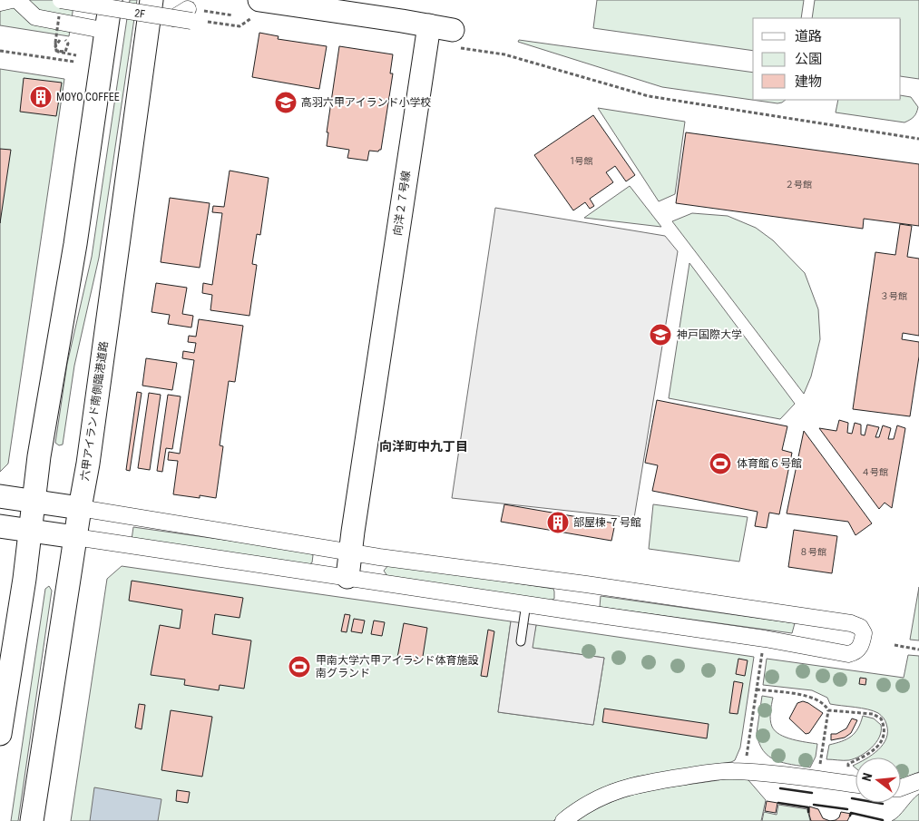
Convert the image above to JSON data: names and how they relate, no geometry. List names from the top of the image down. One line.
{"streets":{"street":["2F","向洋２７号線","六甲アイランド南側臨港道路"]},"districts":["向洋町中九丁目"],"places":{"building":["MOYO COFFEE","部屋棟 ７号館"],"school or university":["高羽六甲アイランド小学校","神戸国際大学"],"sports":["体育館６号館","甲南大学六甲アイランド体育施設 南グランド"]},"house_numbers":["1号館","２号館","３号館","４号館","８号館"],"legend":["道路","公園","建物"],"north":"left"}
